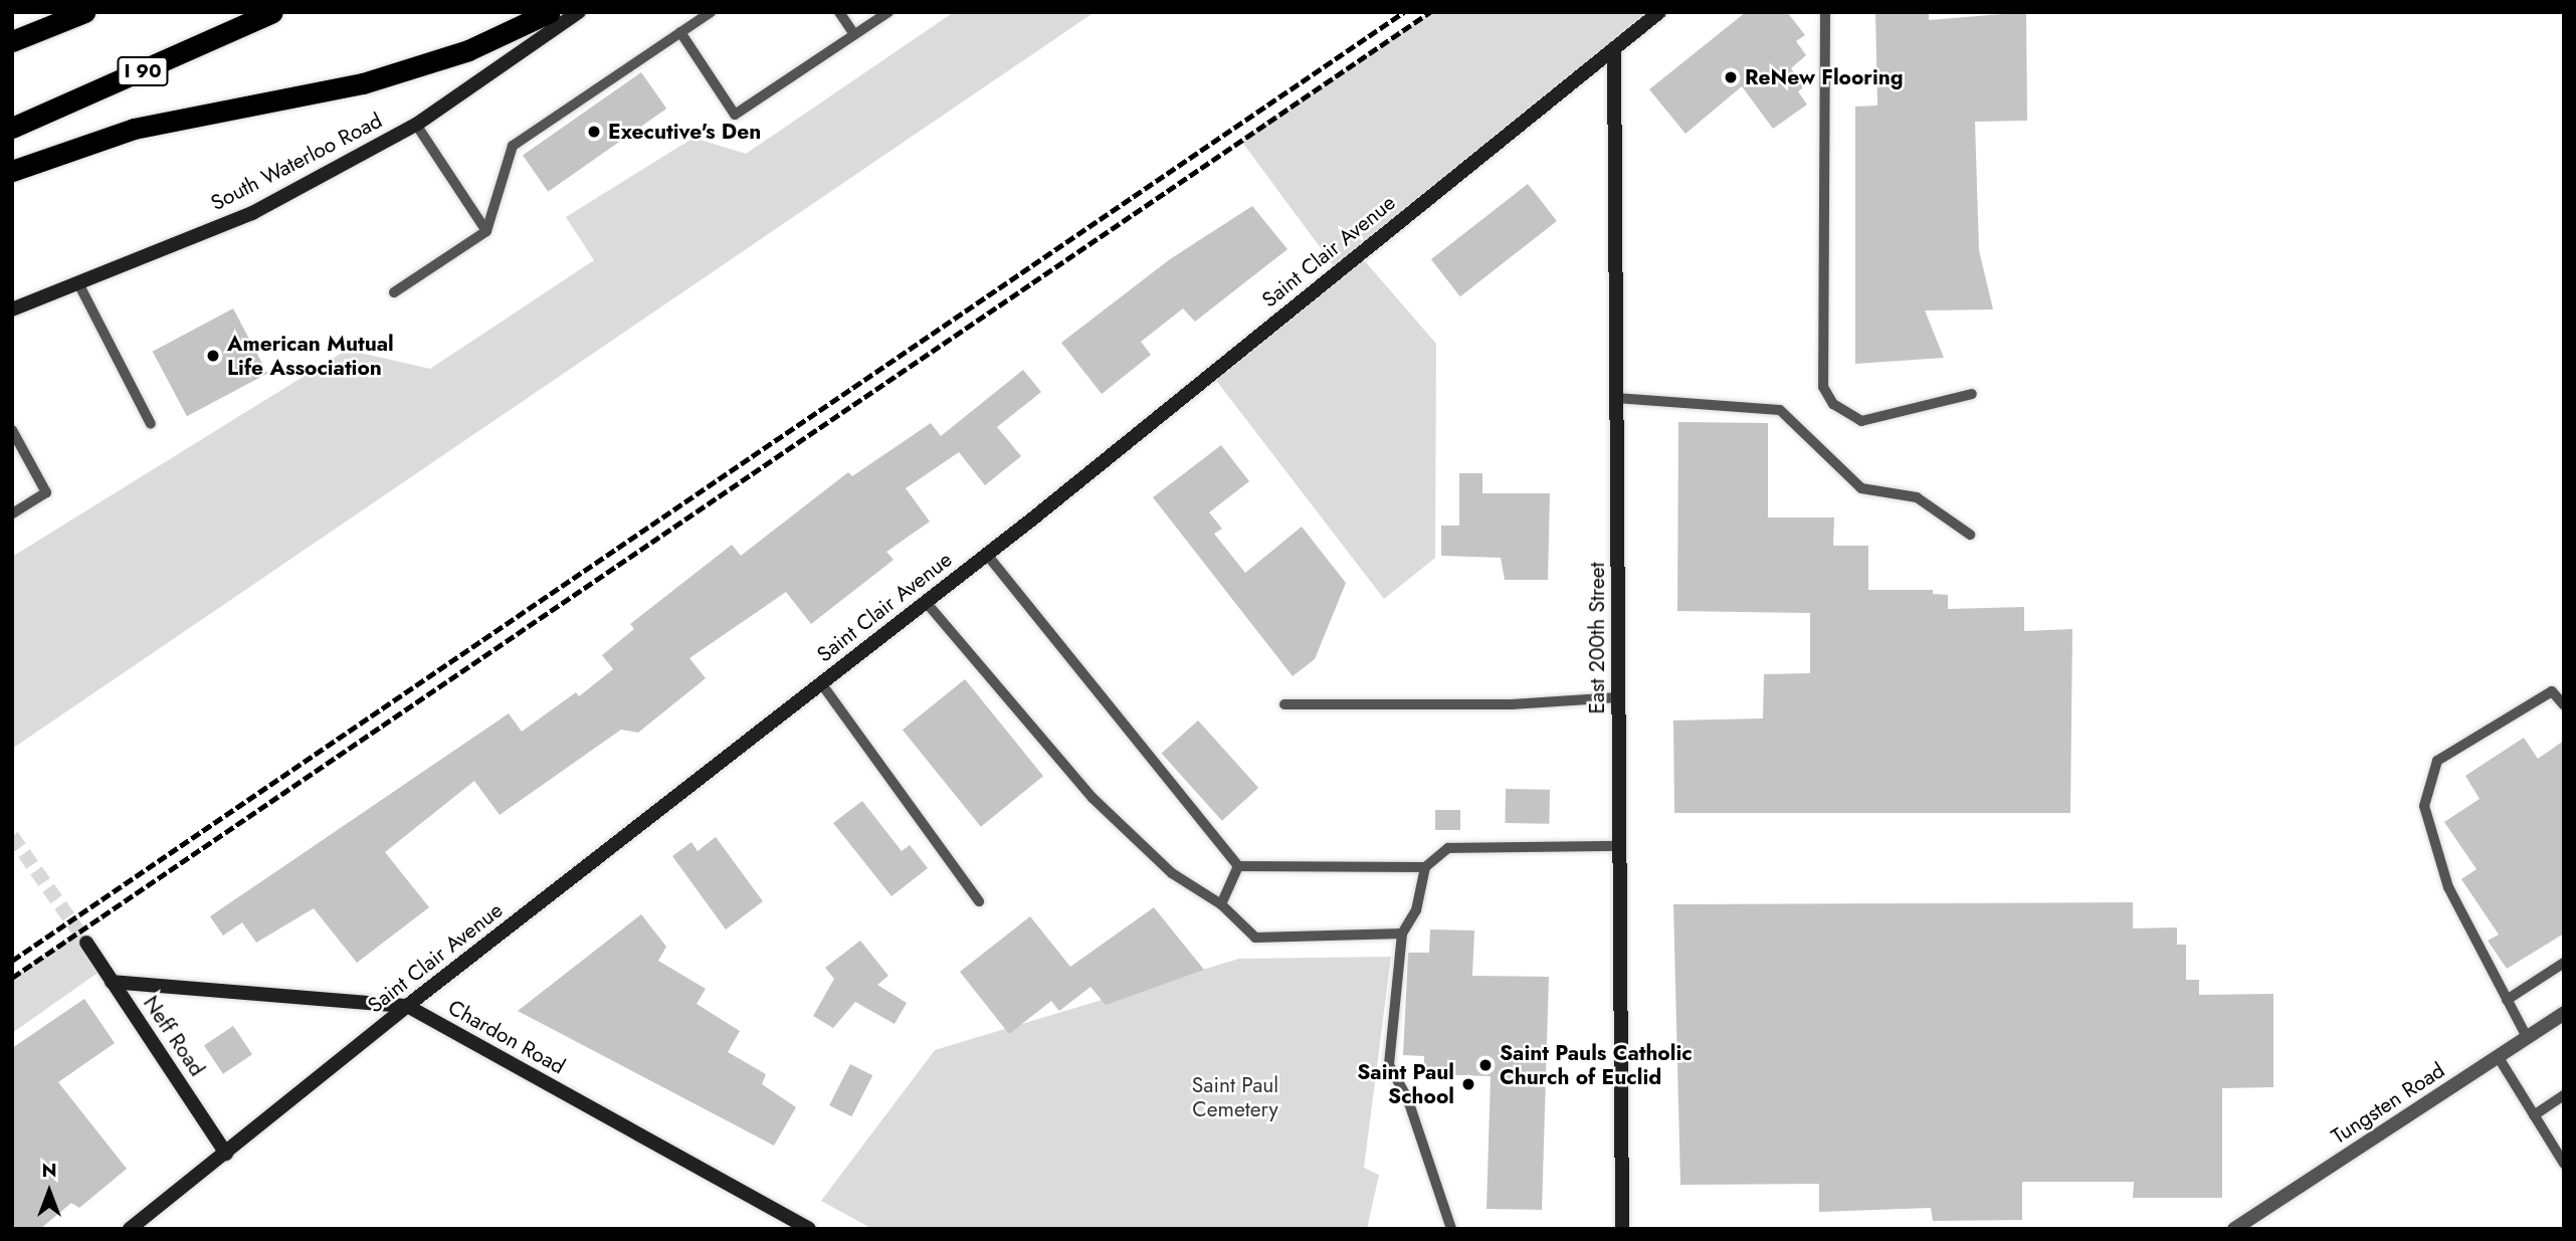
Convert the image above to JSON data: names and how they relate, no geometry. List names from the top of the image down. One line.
{"streets":{"highway":["I 90"],"street":["South Waterloo Road","Saint Clair Avenue","East 200th Street","Neff Road","Chardon Road","Tungsten Road"]},"crossings":[["Saint Clair Avenue","East 200th Street"],["Saint Clair Avenue","Neff Road"],["Saint Clair Avenue","Chardon Road"],["Neff Road","Chardon Road"]],"parks":["Saint Paul Cemetery"],"places":["ReNew Flooring","Executive's Den","American Mutual Life Association","Saint Pauls Catholic Church of Euclid","Saint Paul School"],"north":"top"}
